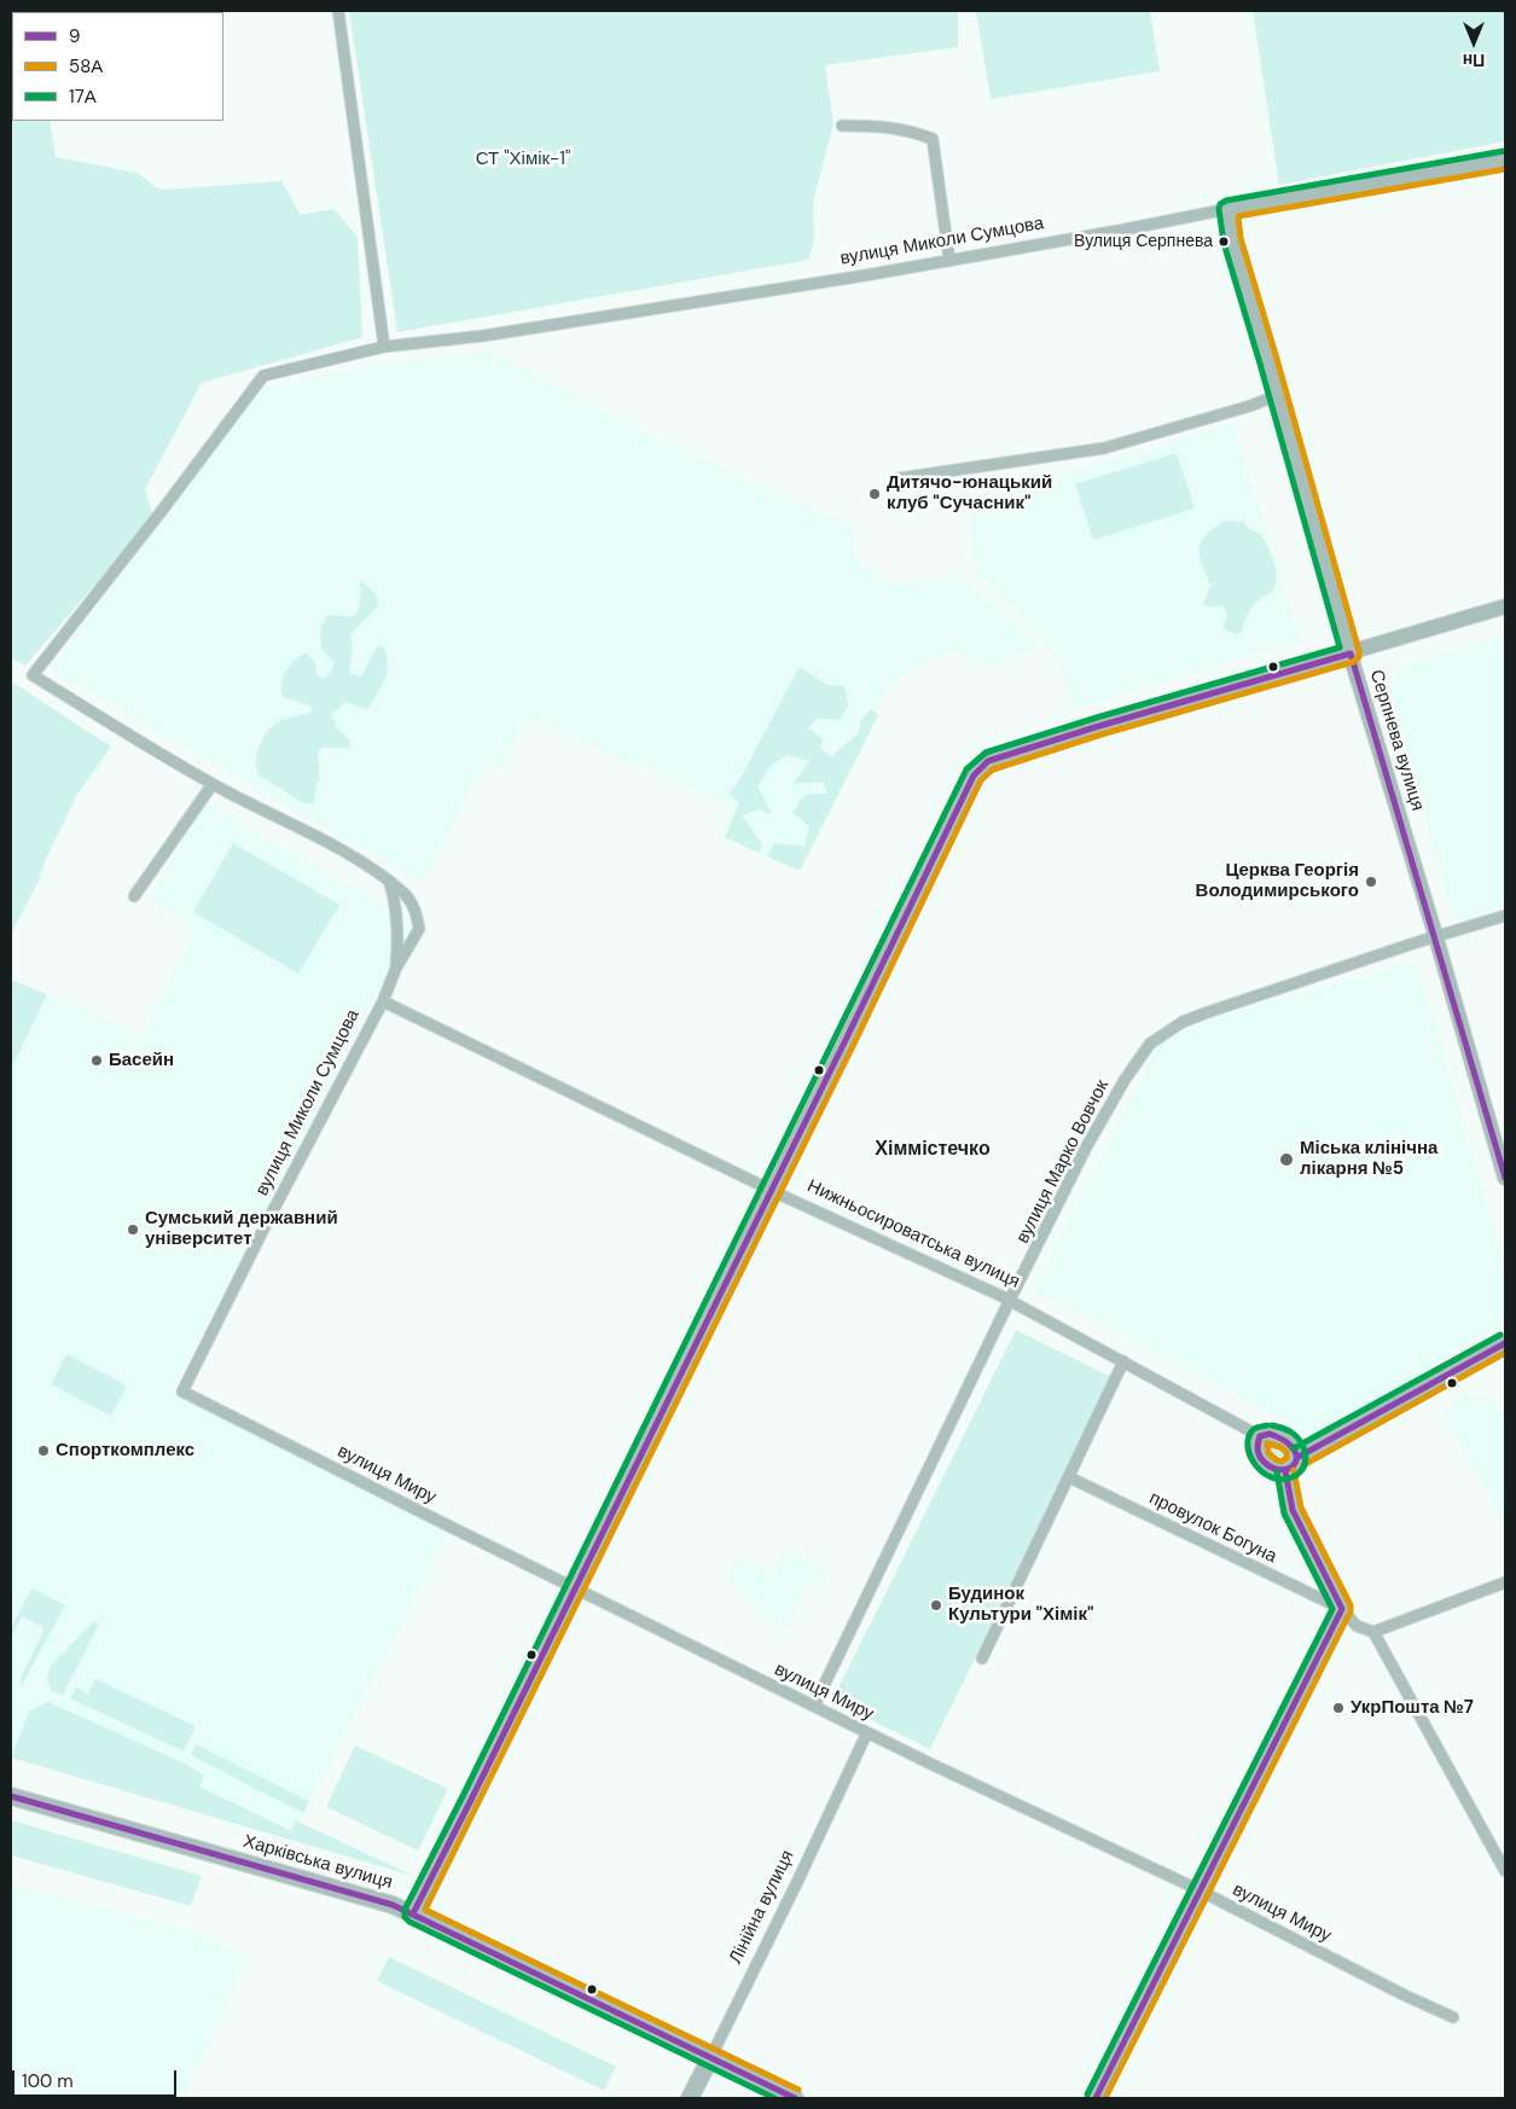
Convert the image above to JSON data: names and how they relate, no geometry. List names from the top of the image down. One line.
{"streets":{"main road":["вулиця Миколи Сумцова","Серпнева вулиця","Нижньосироватська вулиця","Харківська вулиця","Лінійна вулиця"],"street":["вулиця Марко Вовчок","вулиця Миру","провулок Богуна"]},"crossings":[["вулиця Миколи Сумцова","Серпнева вулиця"],["вулиця Миколи Сумцова","Нижньосироватська вулиця"],["вулиця Миколи Сумцова","вулиця Миру"],["Серпнева вулиця","вулиця Марко Вовчок"],["вулиця Марко Вовчок","Нижньосироватська вулиця"],["вулиця Марко Вовчок","вулиця Миру"],["вулиця Миру","Лінійна вулиця"],["Харківська вулиця","Лінійна вулиця"]],"districts":["Хіммістечко"],"parks":["СТ \"Хімік-1\""],"places":["Вулиця Серпнева","Дитячо-юнацький клуб \"Сучасник\"","Церква Георгія Володимирського","Басейн","Міська клінічна лікарня №5","Сумський державний університет","Спорткомплекс","Будинок Культури \"Хімік\"","УкрПошта №7"],"lines":["transit line 17А","transit line 58А","transit line 9"],"legend":["9","58А","17А"],"scale_bar":"100 m","north":"bottom"}
